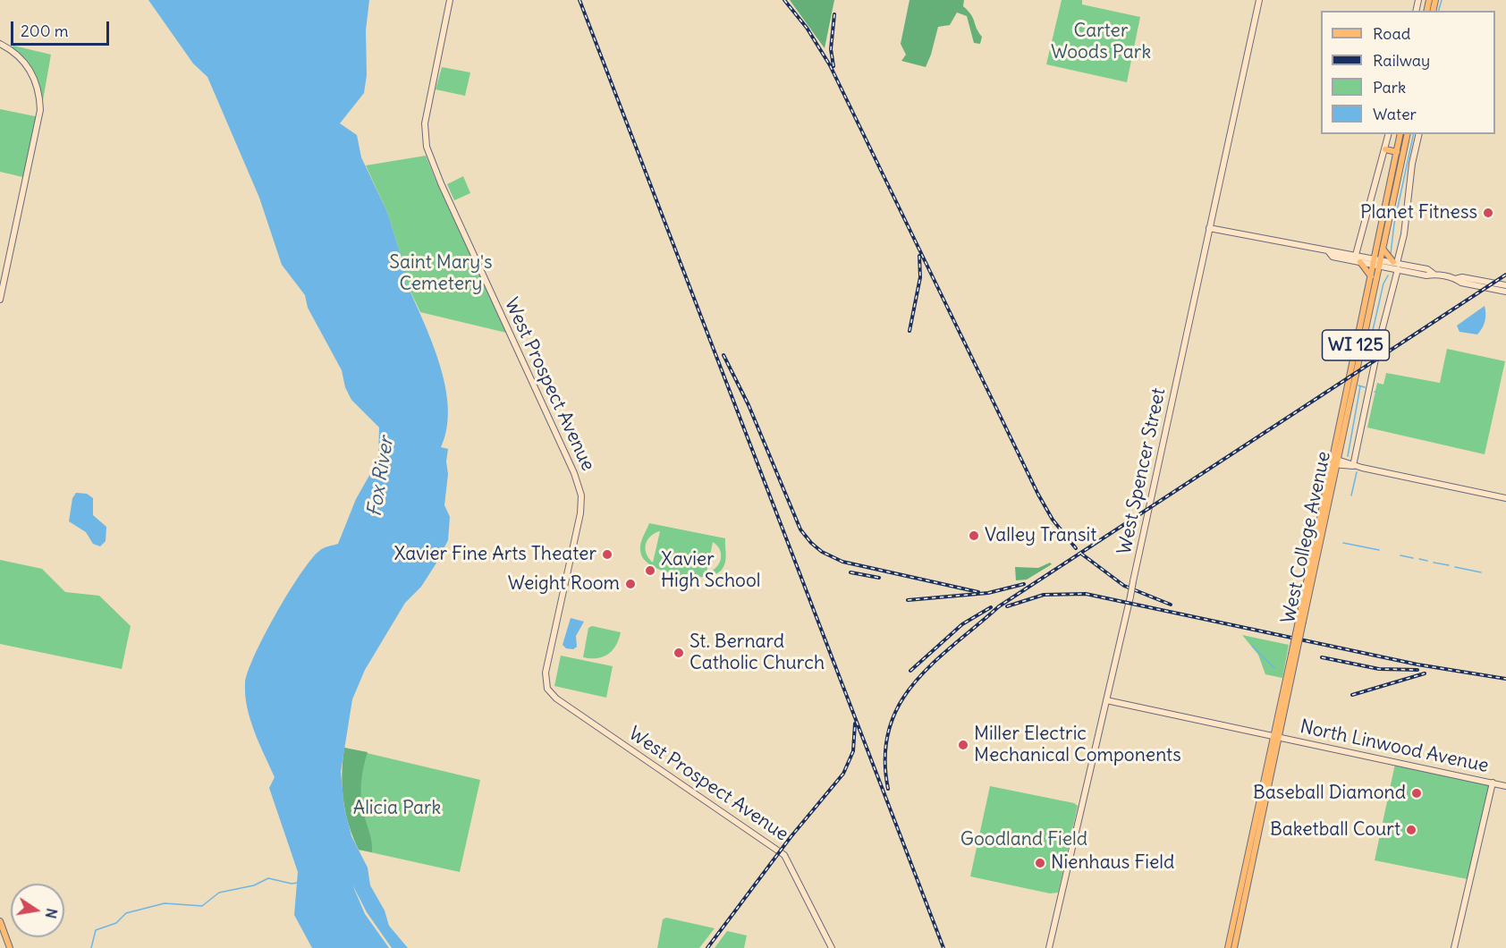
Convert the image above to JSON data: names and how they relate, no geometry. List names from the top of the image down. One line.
{"streets":{"main road":["WI 125","West College Avenue"],"street":["West Prospect Avenue","West Spencer Street","North Linwood Avenue"]},"crossings":[["West Spencer Street","North Linwood Avenue"],["West College Avenue","North Linwood Avenue"]],"water":["Fox River"],"parks":["Carter Woods Park","Saint Mary's Cemetery","Alicia Park","Goodland Field"],"places":["Planet Fitness","Valley Transit","Xavier Fine Arts Theater","Xavier High School","Weight Room","St. Bernard Catholic Church","Miller Electric Mechanical Components","Baseball Diamond","Baketball Court","Nienhaus Field"],"legend":["Road","Railway","Park","Water"],"scale_bar":"200 m","north":"right"}
